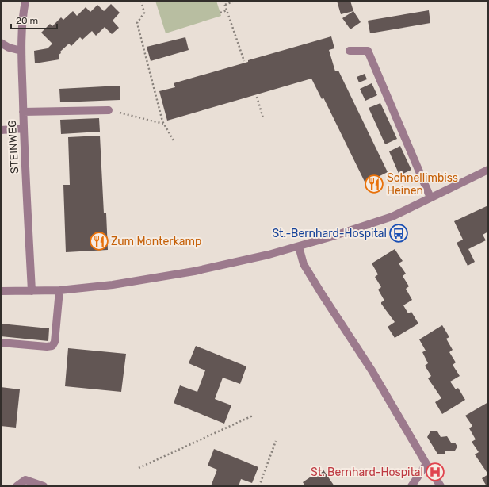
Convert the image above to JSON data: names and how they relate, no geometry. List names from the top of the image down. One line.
{"streets":{"street":["STEINWEG"]},"places":{"restaurant":["Schnellimbiss Heinen","Zum Monterkamp"],"bus stop":["St.-Bernhard-Hospital"],"hospital":["St. Bernhard-Hospital"]},"scale_bar":"20 m"}
